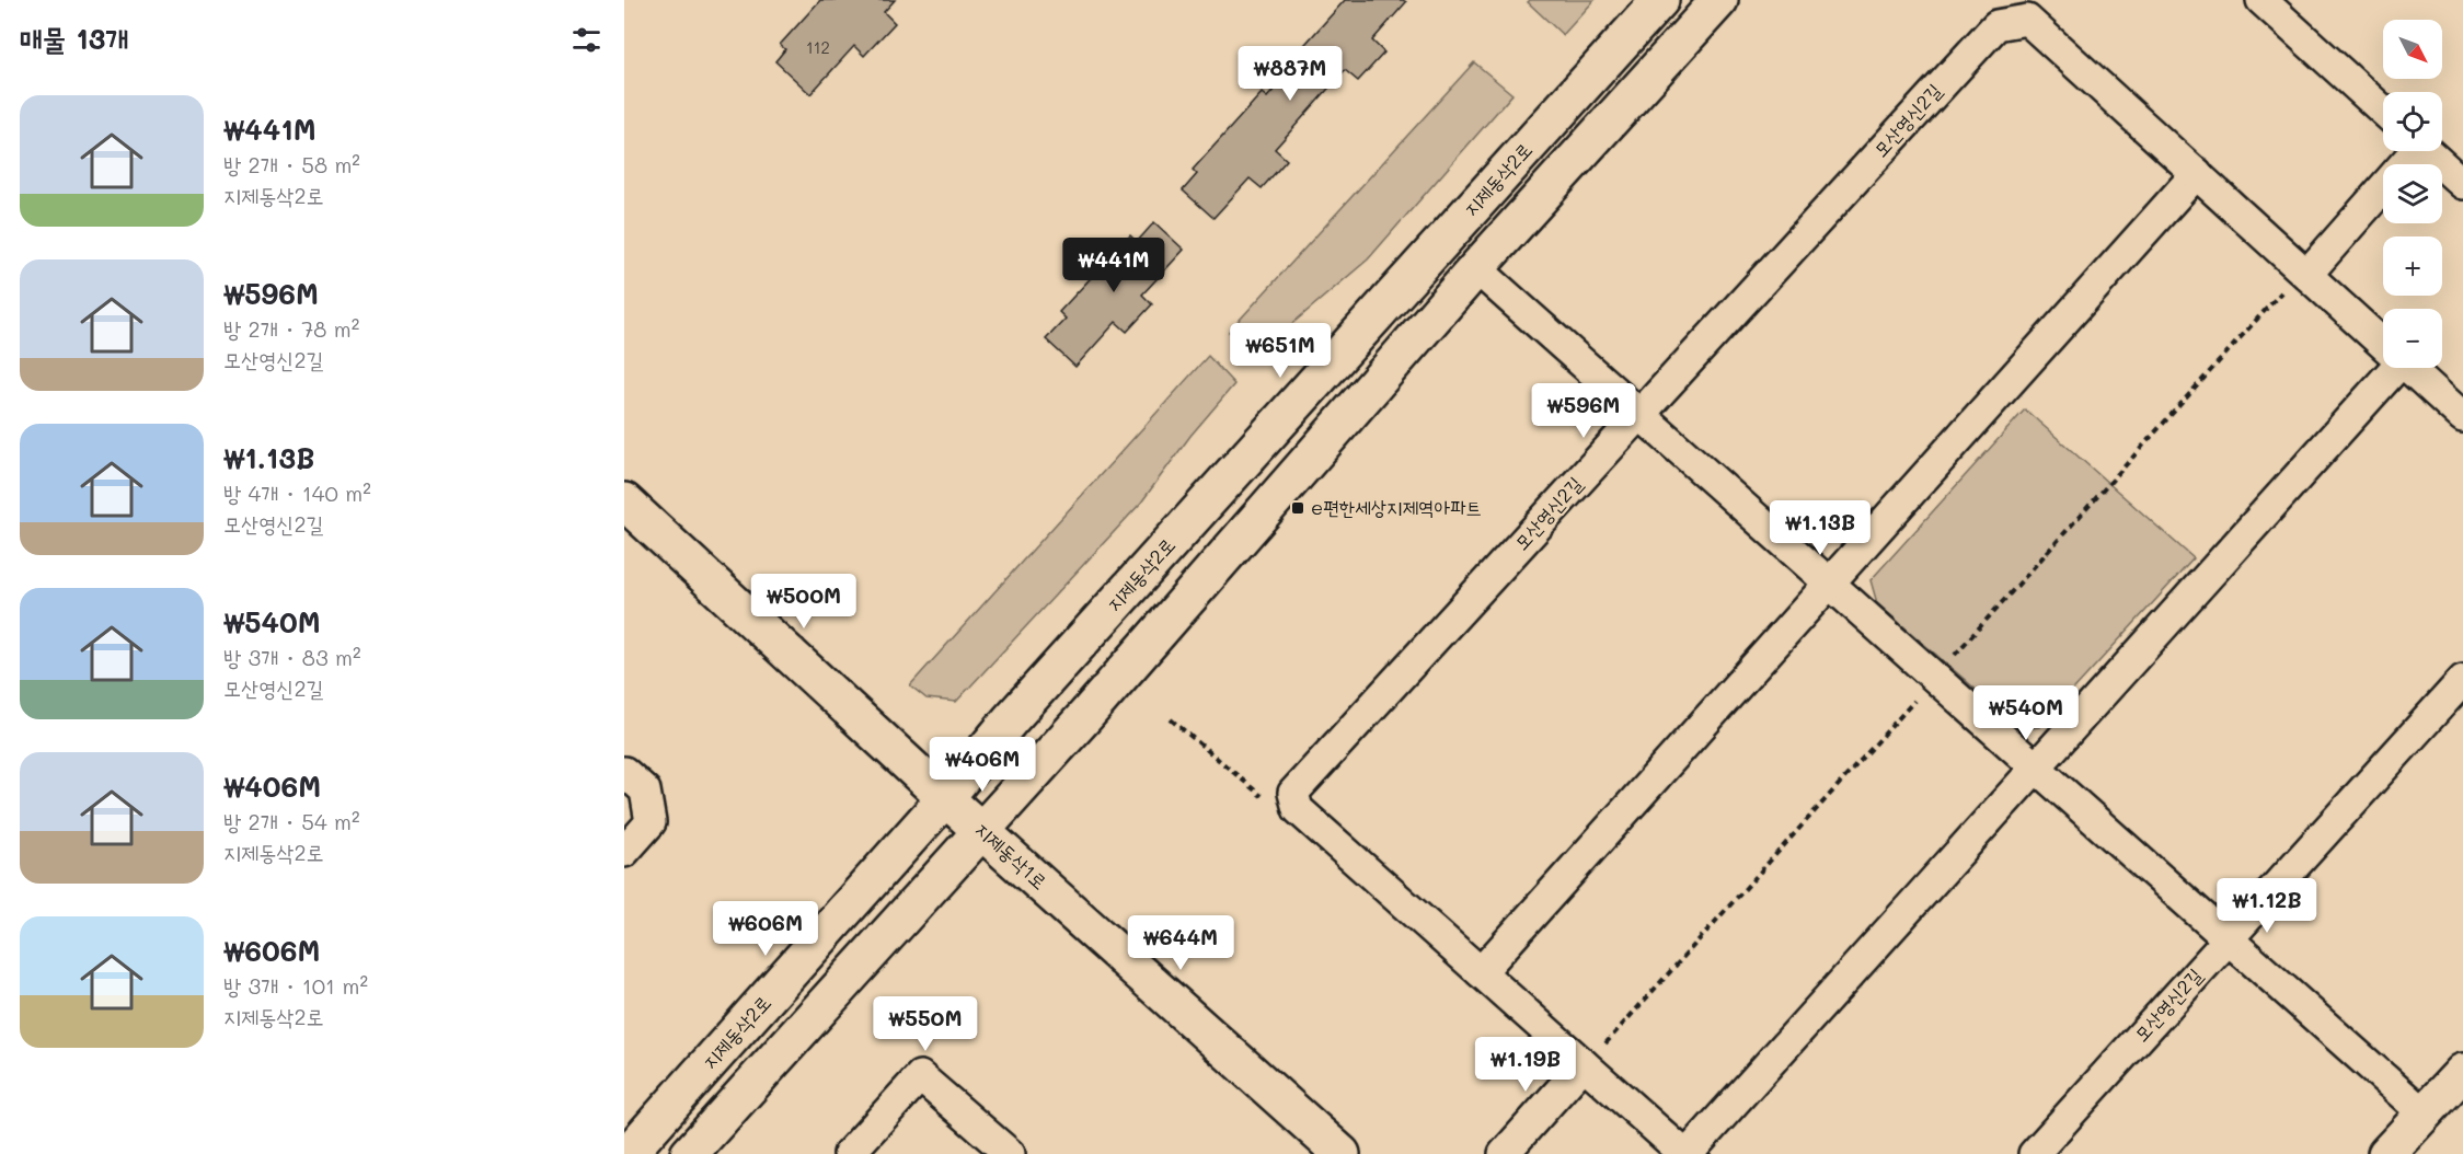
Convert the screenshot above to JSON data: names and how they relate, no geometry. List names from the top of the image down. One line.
{"streets":{"street":["모산영신2길","지제동삭2로","지제동삭1로"]},"crossings":[["지제동삭2로","지제동삭1로"]],"places":{"transit":["e편한세상지제역아파트"]},"house_numbers":["112"],"north":"bottom right","page":{"heading":"매물 13개","map_buttons":["+","−"],"price":["₩887M","₩441M","₩651M","₩596M","₩1.13B","₩500M","₩540M","₩406M","₩1.12B","₩606M","₩644M","₩550M","₩1.19B"],"list":[{"name":"₩441M","note":"방 2개 · 58 m² · 지제동삭2로"},{"name":"₩596M","note":"방 2개 · 78 m² · 모산영신2길"},{"name":"₩1.13B","note":"방 4개 · 140 m² · 모산영신2길"},{"name":"₩540M","note":"방 3개 · 83 m² · 모산영신2길"},{"name":"₩406M","note":"방 2개 · 54 m² · 지제동삭2로"},{"name":"₩606M","note":"방 3개 · 101 m² · 지제동삭2로"}]}}
